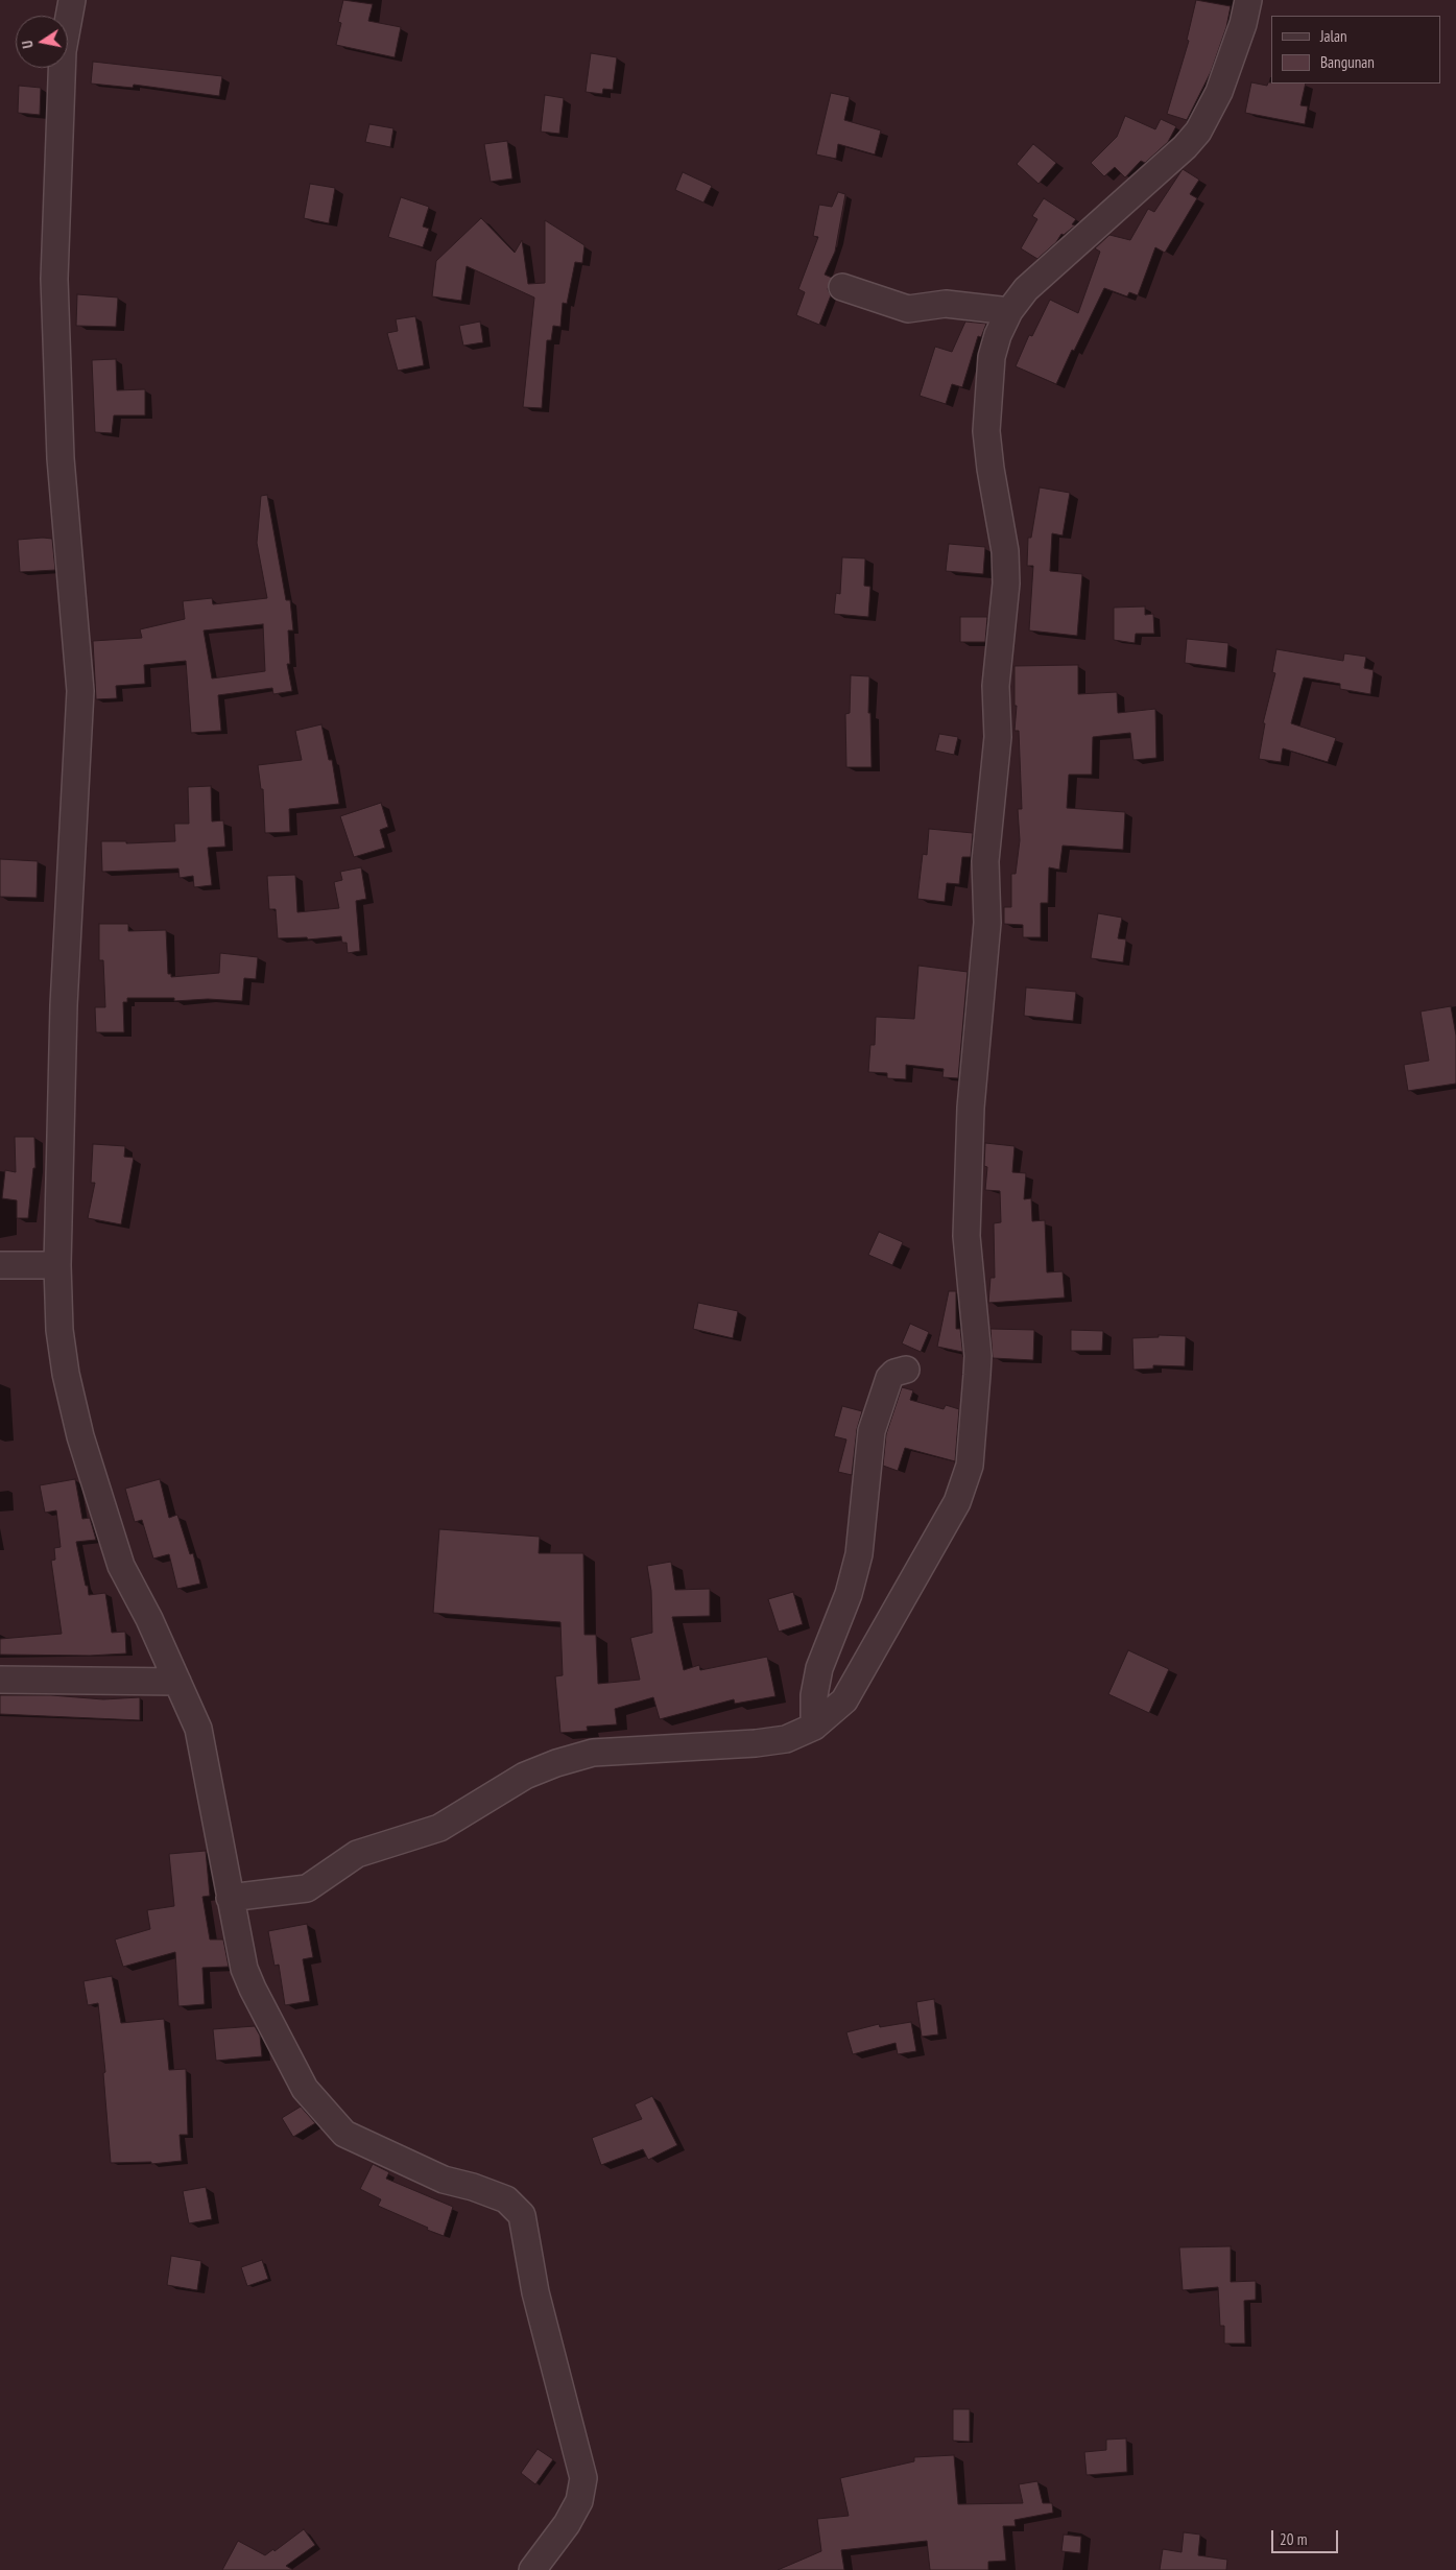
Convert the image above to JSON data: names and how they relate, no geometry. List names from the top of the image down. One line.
{"legend":["Jalan","Bangunan"],"scale_bar":"20 m","north":"left"}
